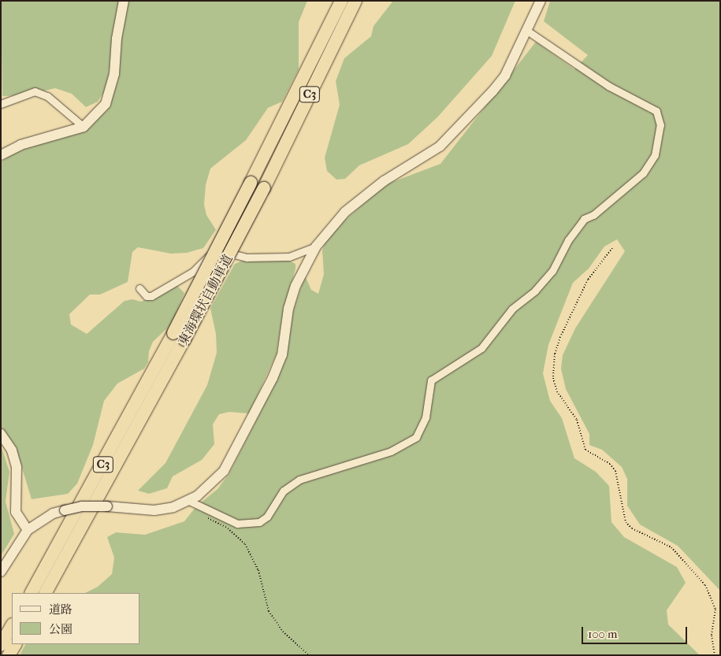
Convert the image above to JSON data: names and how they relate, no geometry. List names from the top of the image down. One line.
{"streets":{"highway":["C3","東海環状自動車道"]},"legend":["道路","公園"],"scale_bar":"100 m"}
